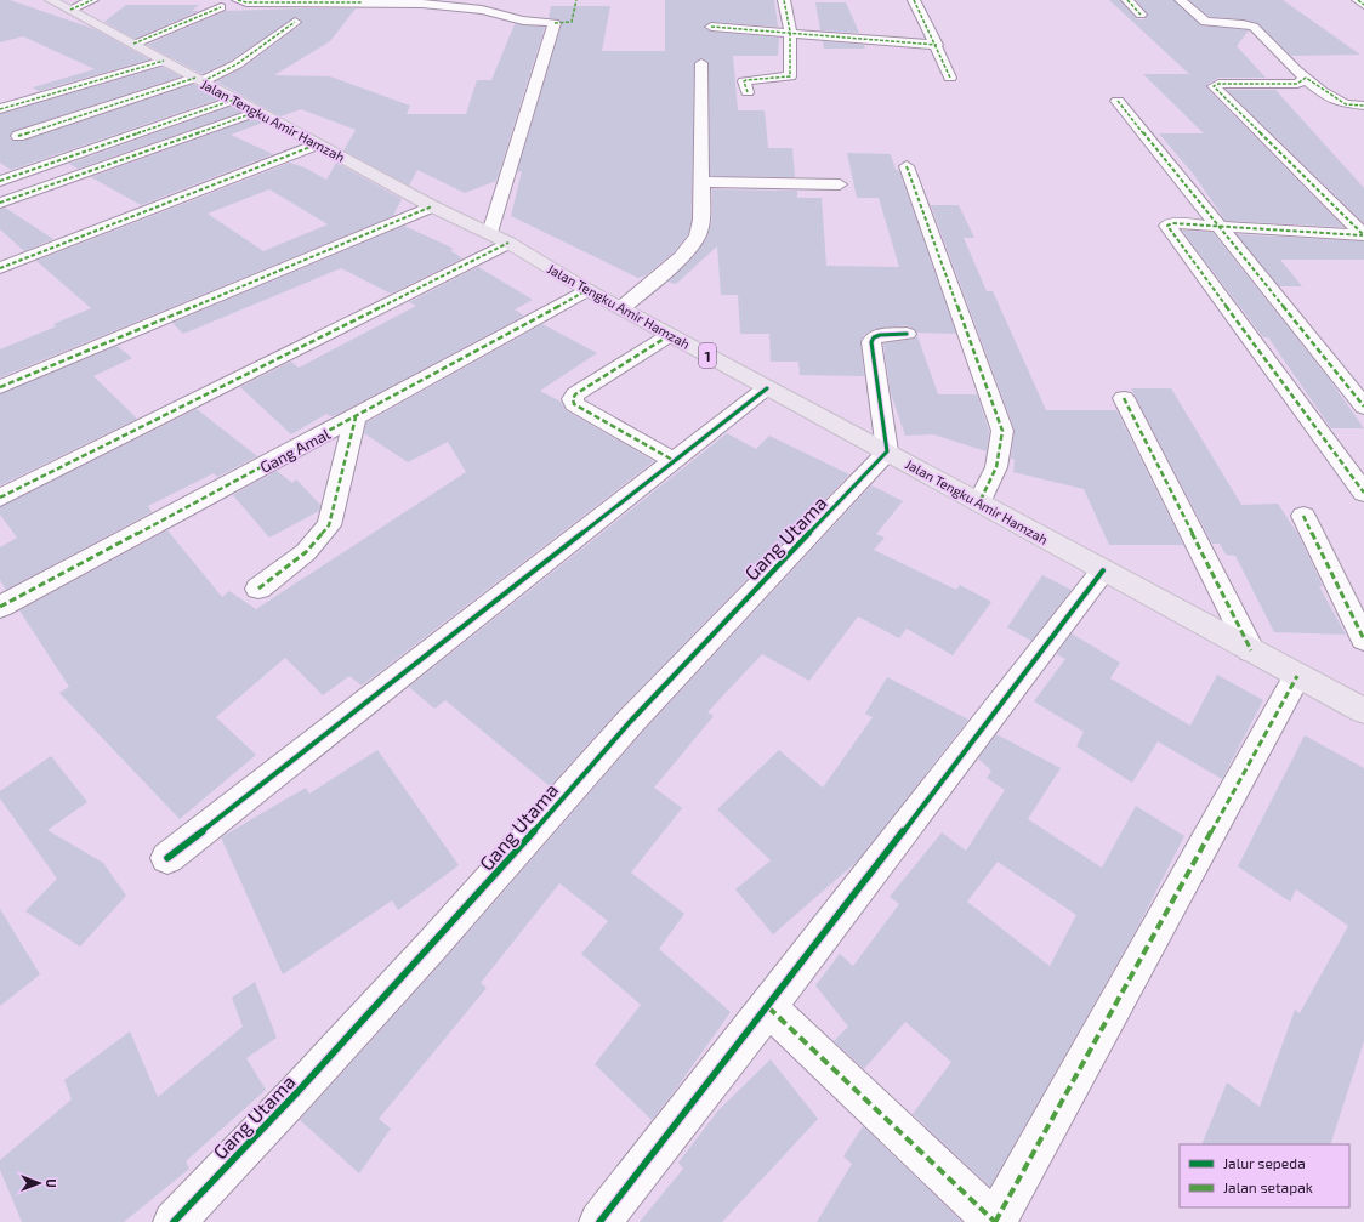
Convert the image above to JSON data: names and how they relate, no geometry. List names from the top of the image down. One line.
{"streets":{"main road":["Jalan Tengku Amir Hamzah","1"],"street":["Gang Amal","Gang Utama"]},"crossings":[["Jalan Tengku Amir Hamzah","Gang Amal"],["Jalan Tengku Amir Hamzah","Gang Utama"]],"legend":["Jalur sepeda","Jalan setapak"],"north":"right"}
